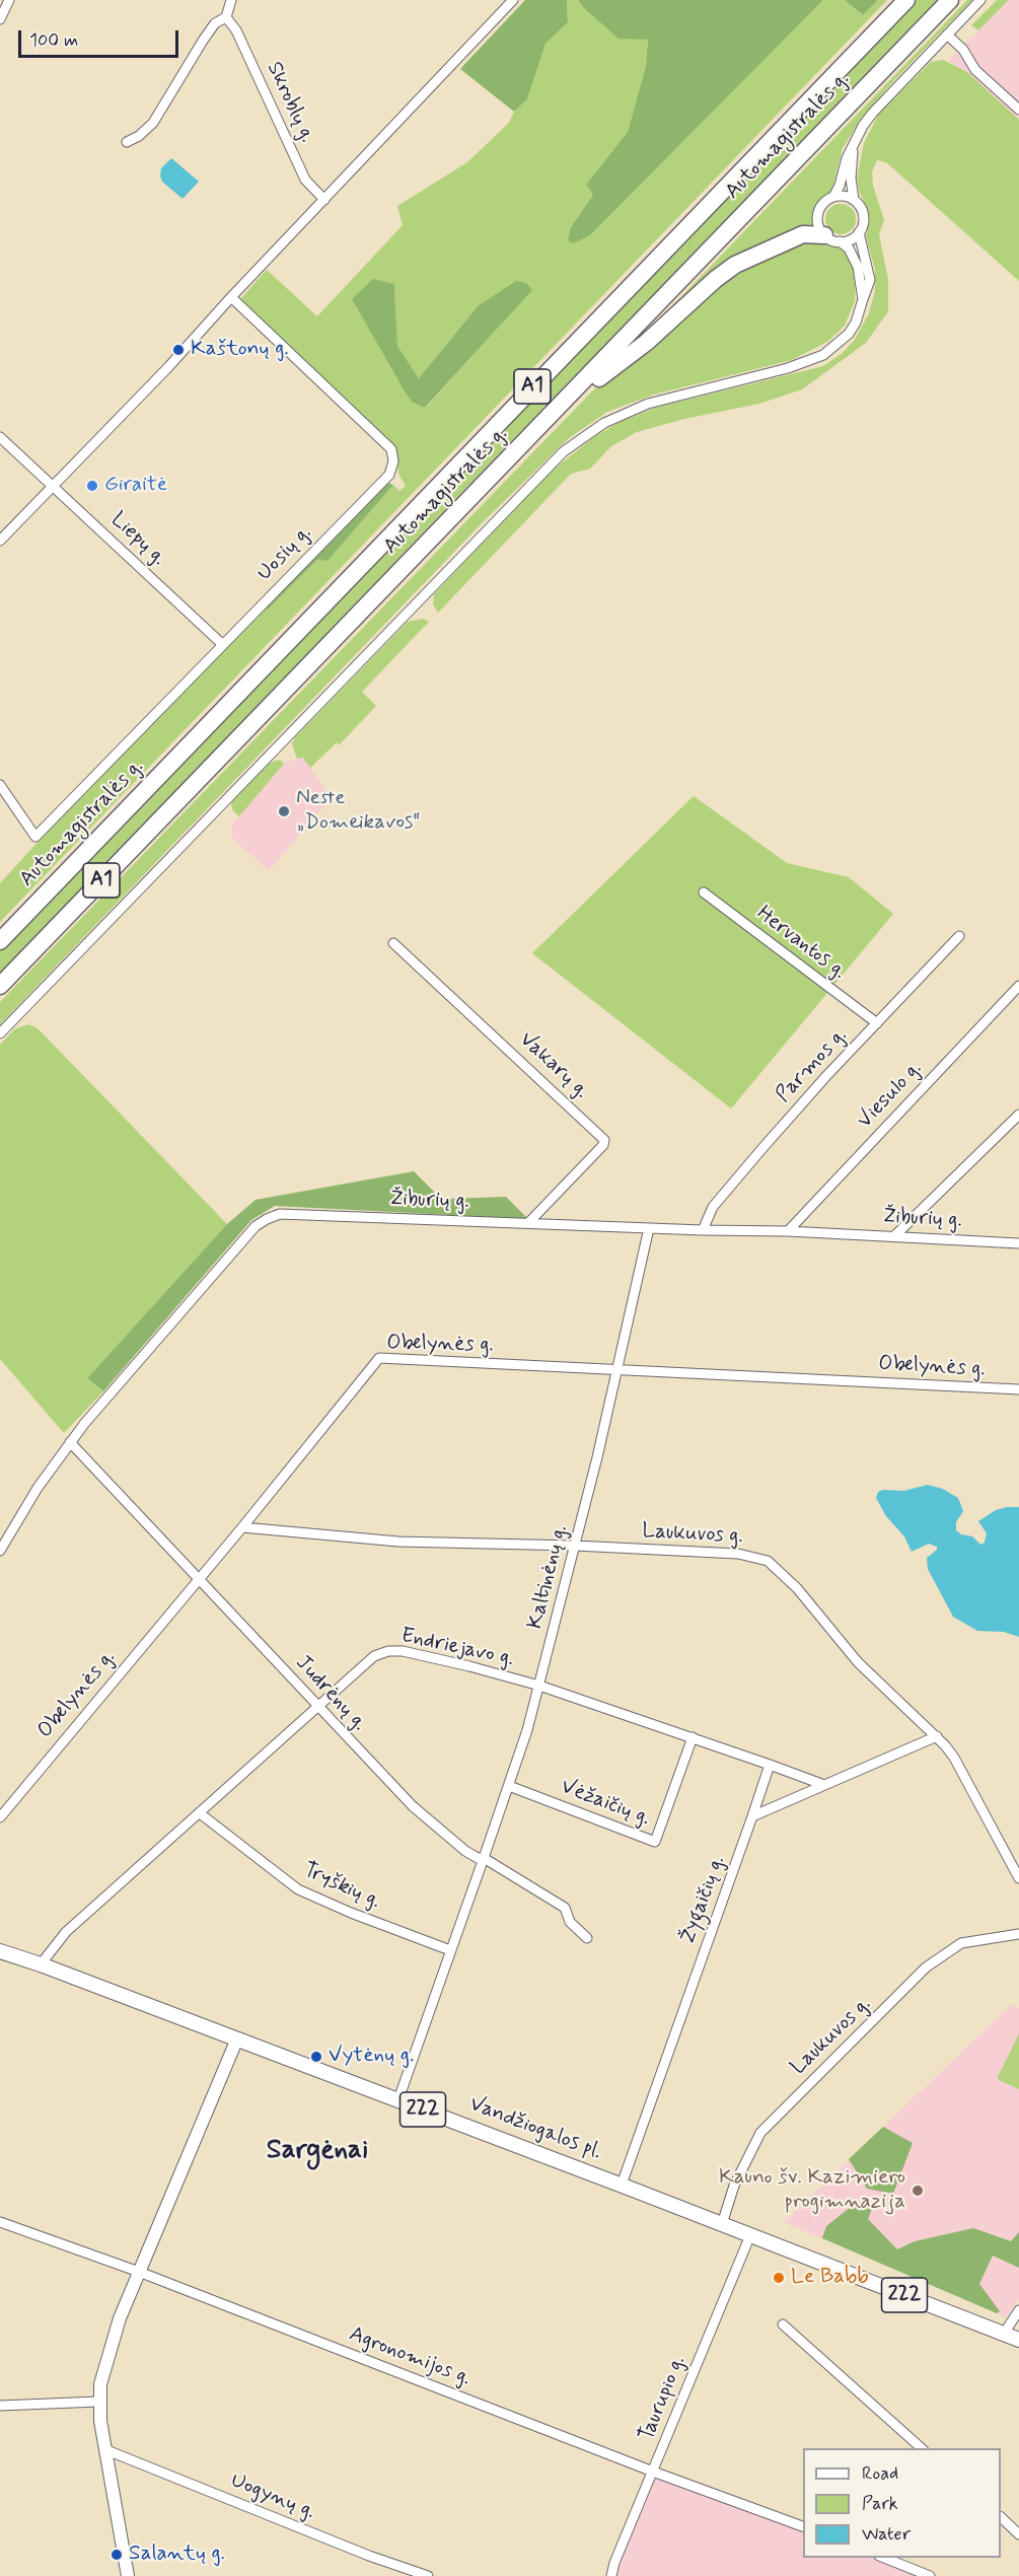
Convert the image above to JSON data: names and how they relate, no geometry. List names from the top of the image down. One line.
{"streets":{"highway":["Automagistralės g.","A1"],"main road":["222","Vandžiogalos pl."],"street":["Skroblų g.","Liepų g.","Uosių g.","Hervantos g.","Vakarų g.","Parmos g.","Viesulo g.","Žiburių g.","Obelynės g.","Laukuvos g.","Kaltinėnų g.","Endriejavo g.","Judrėnų g.","Vėžaičių g.","Tryškių g.","Žygaičių g.","Agronomijos g.","Taurupio g.","Uogynų g."]},"crossings":[["Liepų g.","Uosių g."],["Hervantos g.","Parmos g."],["Vakarų g.","Žiburių g."],["Parmos g.","Žiburių g."],["Viesulo g.","Žiburių g."],["Žiburių g.","Kaltinėnų g."],["Žiburių g.","Judrėnų g."],["Obelynės g.","Laukuvos g."],["Obelynės g.","Kaltinėnų g."],["Obelynės g.","Judrėnų g."],["Laukuvos g.","Kaltinėnų g."],["Laukuvos g.","Vandžiogalos pl."],["Kaltinėnų g.","Endriejavo g."],["Kaltinėnų g.","Judrėnų g."],["Kaltinėnų g.","Vėžaičių g."],["Kaltinėnų g.","Tryškių g."],["Kaltinėnų g.","Vandžiogalos pl."],["Endriejavo g.","Judrėnų g."],["Endriejavo g.","Vėžaičių g."],["Endriejavo g.","Tryškių g."],["Endriejavo g.","Žygaičių g."],["Endriejavo g.","Vandžiogalos pl."],["Žygaičių g.","Vandžiogalos pl."],["Vandžiogalos pl.","Taurupio g."],["Agronomijos g.","Taurupio g."]],"districts":["Sargėnai"],"places":["Kaštonų g.","Giraitė","Neste „Domeikavos“","Vytėnų g.","Kauno šv. Kazimiero progimnazija","Le Babb","Salantų g."],"legend":["Road","Park","Water"],"scale_bar":"100 m"}
